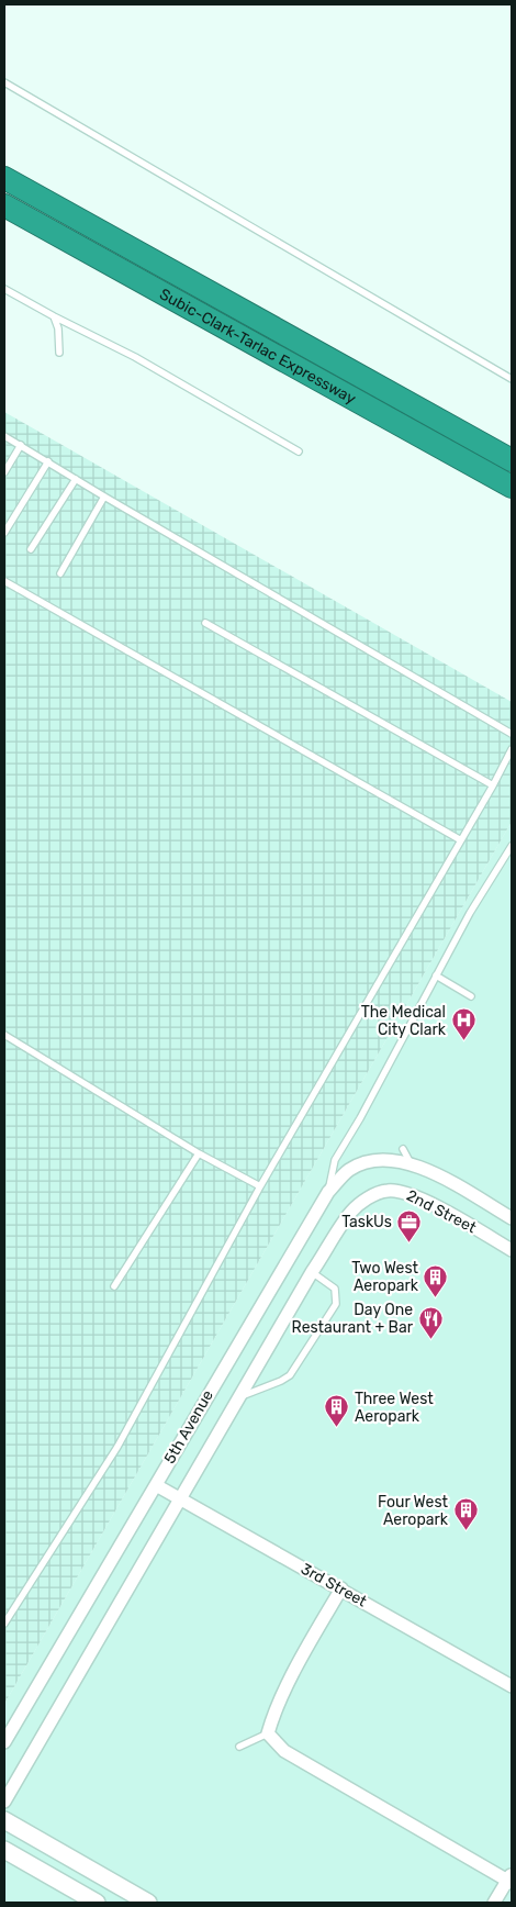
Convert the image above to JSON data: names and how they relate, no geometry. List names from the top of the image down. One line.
{"streets":{"highway":["Subic-Clark-Tarlac Expressway"],"street":["2nd Street","5th Avenue","3rd Street"]},"crossings":[["2nd Street","5th Avenue"],["5th Avenue","3rd Street"]],"places":{"hospital":["The Medical City Clark"],"office":["TaskUs"],"building":["Two West Aeropark","Three West Aeropark","Four West Aeropark"],"restaurant":["Day One Restaurant + Bar"]}}
